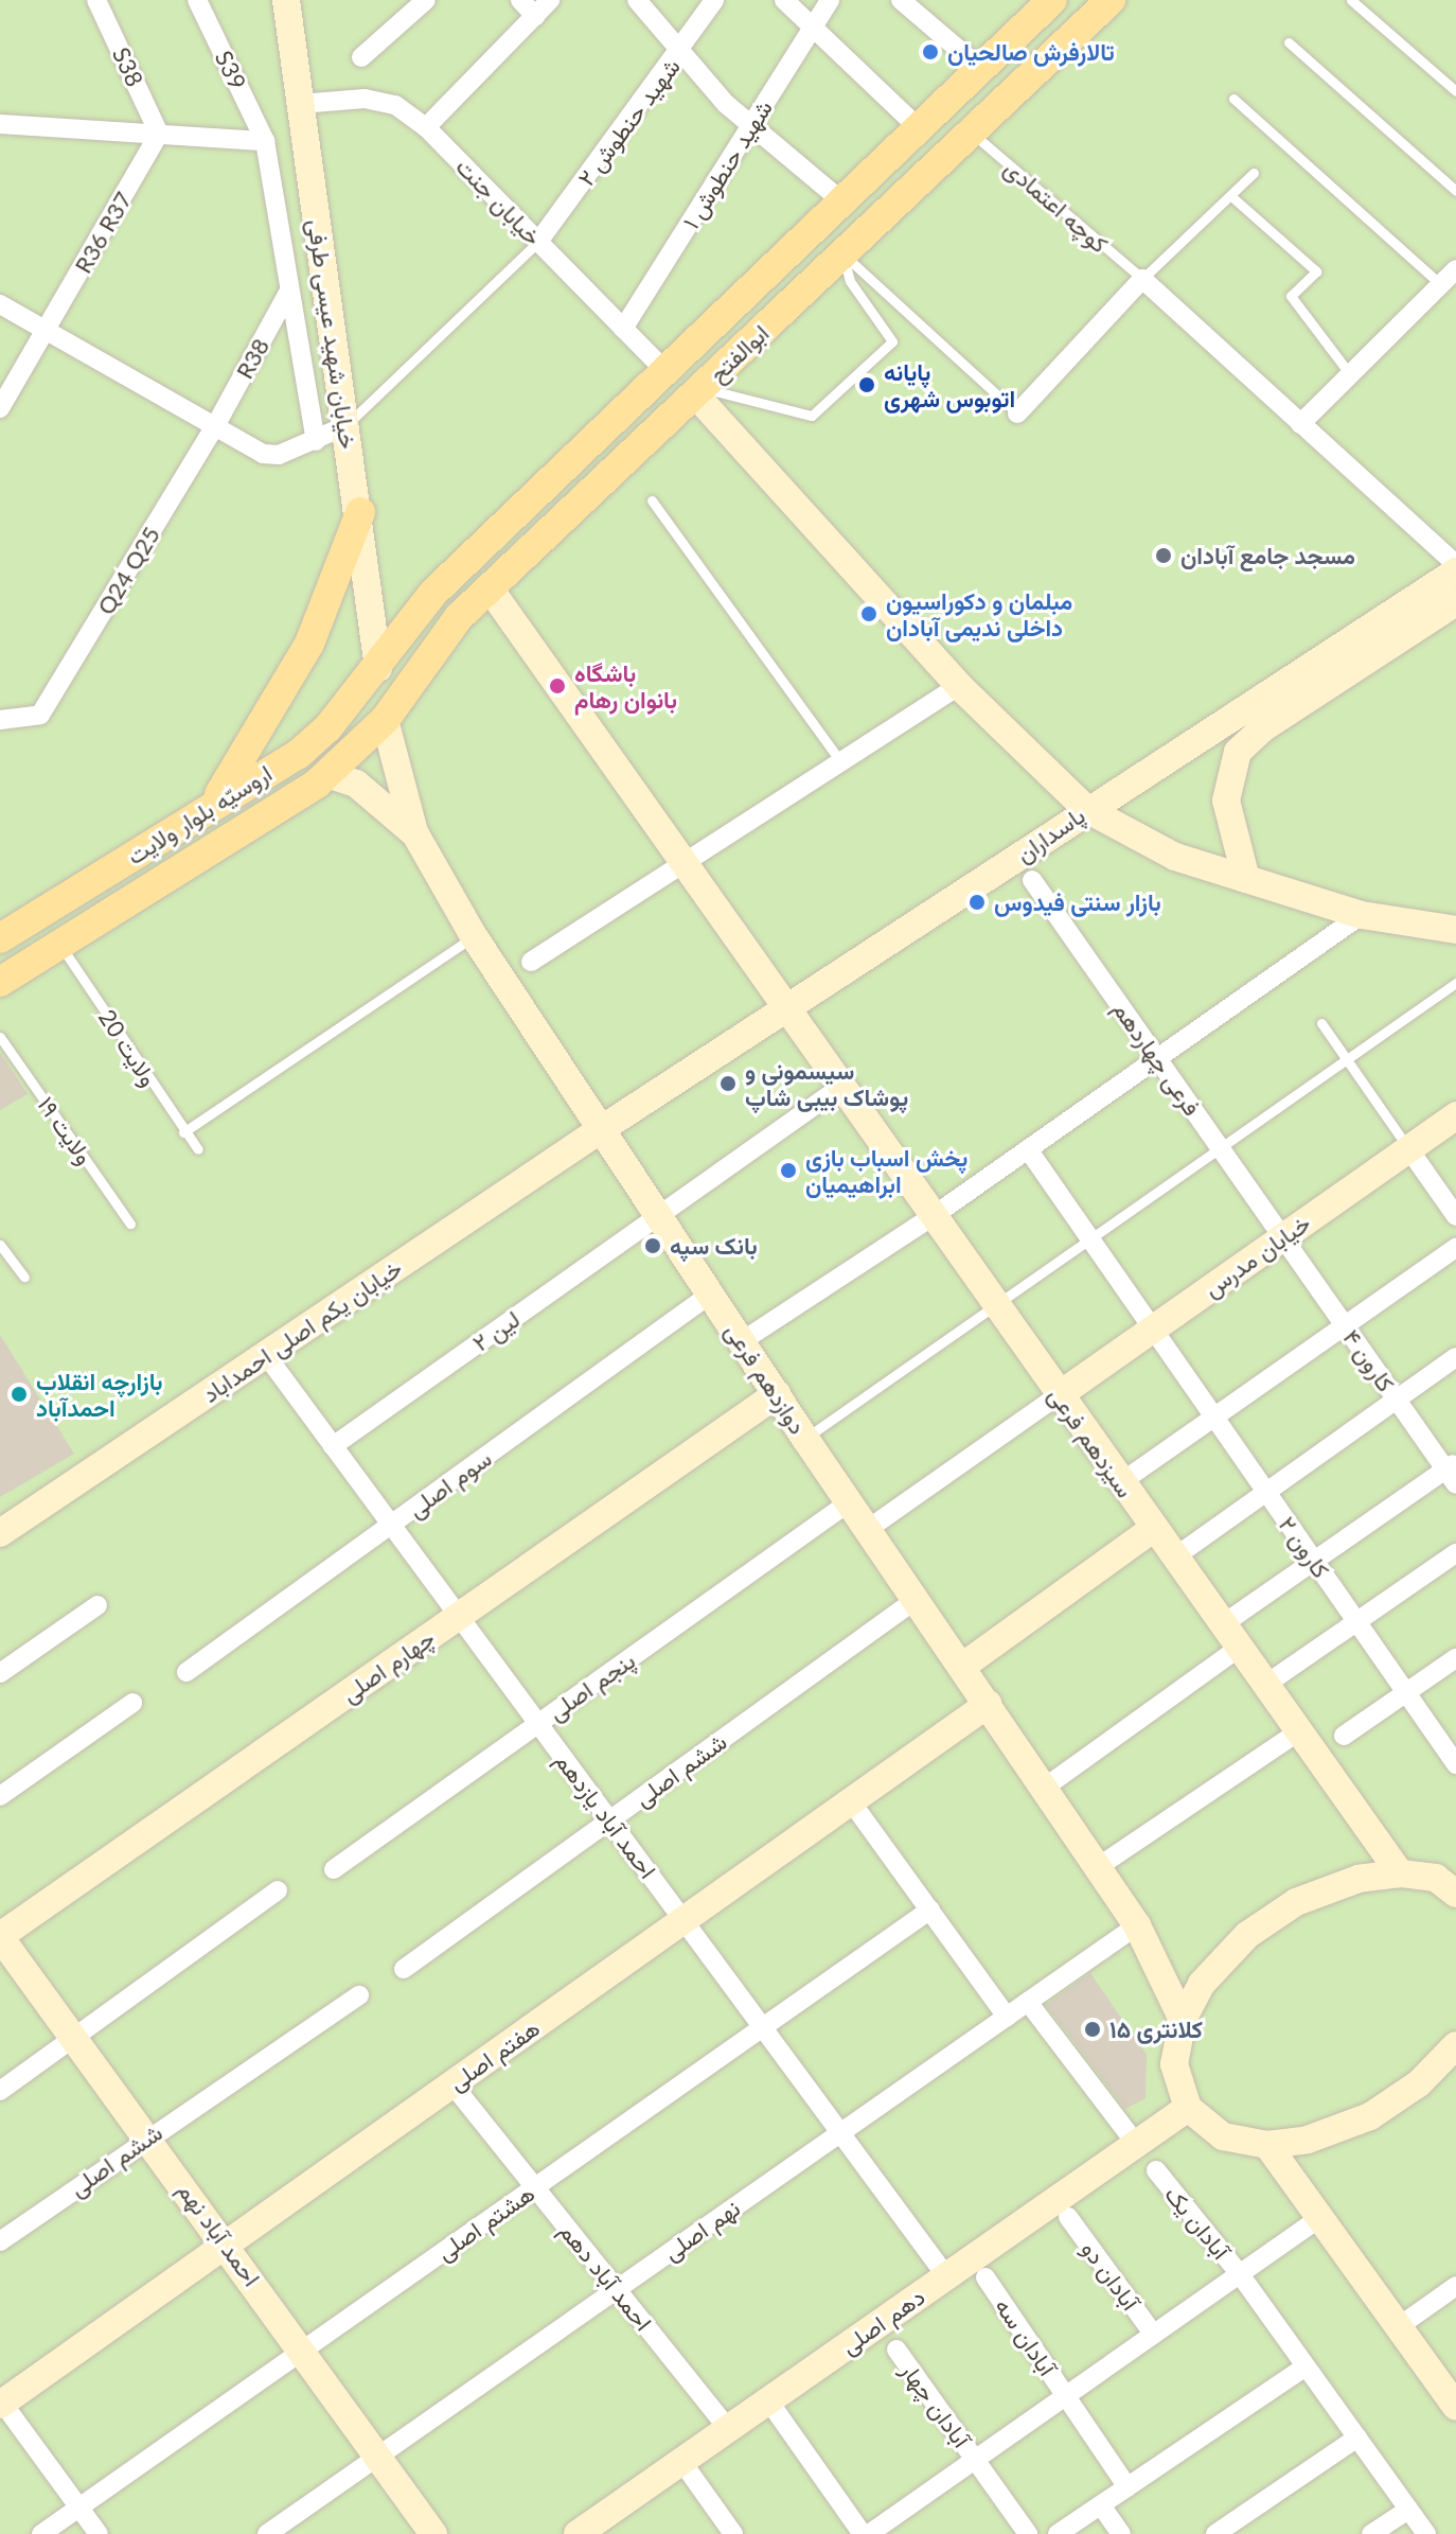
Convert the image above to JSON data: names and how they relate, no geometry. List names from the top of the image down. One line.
{"streets":{"main road":["ابوالفتح","اروسیّه بلوار ولایت"],"street":["S38","S39","شهید حنطوش ۲","شهید حنطوش ۱","خیابان جنت","R36 R37","خیابان شهید عیسی طرفی","R38","Q24 Q25","پاسداران","فرعی چهاردهم","خیابان مدرس","خیابان یکم اصلی احمداباد","لین ۲","کارون ۴","دوازدهم فرعی","سیزدهم فرعی","سوم اصلی","کارون ۲","چهارم اصلی","پنجم اصلی","ششم اصلی","احمد آباد یازدهم","هفتم اصلی","هشتم اصلی","آبادان یک","نهم اصلی","احمد آباد نهم","آبادان دو","احمد آباد دهم","دهم اصلی","آبادان سه","آبادان چهار"],"lane":["کوچه اعتمادی","ولایت 20","ولایت ۱۹"]},"crossings":[["S38","R36 R37"],["S39","R38"],["شهید حنطوش ۲","خیابان جنت"],["شهید حنطوش ۱","خیابان جنت"],["خیابان جنت","خیابان شهید عیسی طرفی"],["خیابان جنت","ابوالفتح"],["کوچه اعتمادی","ابوالفتح"],["خیابان شهید عیسی طرفی","ابوالفتح"],["خیابان شهید عیسی طرفی","اروسیّه بلوار ولایت"],["ابوالفتح","اروسیّه بلوار ولایت"],["ابوالفتح","دوازدهم فرعی"],["ابوالفتح","سیزدهم فرعی"],["R38","Q24 Q25"],["اروسیّه بلوار ولایت","ولایت 20"],["اروسیّه بلوار ولایت","دوازدهم فرعی"],["پاسداران","خیابان یکم اصلی احمداباد"],["پاسداران","دوازدهم فرعی"],["پاسداران","سیزدهم فرعی"],["فرعی چهاردهم","خیابان مدرس"],["فرعی چهاردهم","کارون ۴"],["خیابان مدرس","کارون ۴"],["خیابان مدرس","سیزدهم فرعی"],["خیابان مدرس","کارون ۲"],["خیابان یکم اصلی احمداباد","دوازدهم فرعی"],["خیابان یکم اصلی احمداباد","احمد آباد یازدهم"],["لین ۲","دوازدهم فرعی"],["لین ۲","سیزدهم فرعی"],["لین ۲","احمد آباد یازدهم"],["دوازدهم فرعی","سوم اصلی"],["دوازدهم فرعی","چهارم اصلی"],["دوازدهم فرعی","پنجم اصلی"],["دوازدهم فرعی","ششم اصلی"],["دوازدهم فرعی","هفتم اصلی"],["دوازدهم فرعی","نهم اصلی"],["سوم اصلی","احمد آباد یازدهم"],["چهارم اصلی","احمد آباد یازدهم"],["چهارم اصلی","احمد آباد نهم"],["پنجم اصلی","احمد آباد یازدهم"],["ششم اصلی","احمد آباد یازدهم"],["ششم اصلی","احمد آباد نهم"],["احمد آباد یازدهم","هفتم اصلی"],["احمد آباد یازدهم","هشتم اصلی"],["احمد آباد یازدهم","نهم اصلی"],["احمد آباد یازدهم","دهم اصلی"],["هفتم اصلی","احمد آباد نهم"],["هفتم اصلی","احمد آباد دهم"],["هشتم اصلی","احمد آباد نهم"],["هشتم اصلی","احمد آباد دهم"],["نهم اصلی","احمد آباد نهم"],["نهم اصلی","احمد آباد دهم"],["احمد آباد دهم","دهم اصلی"]],"places":["تالارفرش صالحيان","پایانه اتوبوس شهری","مسجد جامع آبادان","مبلمان و دکوراسیون داخلی ندیمی آبادان","باشگاه بانوان رهام","بازار سنتی فیدوس","سیسمونی و پوشاک بیبی شاپ","پخش اسباب بازی ابراهیمیان","بانک سپه","بازارچه انقلاب احمدآباد","کلانتری ۱۵"]}
